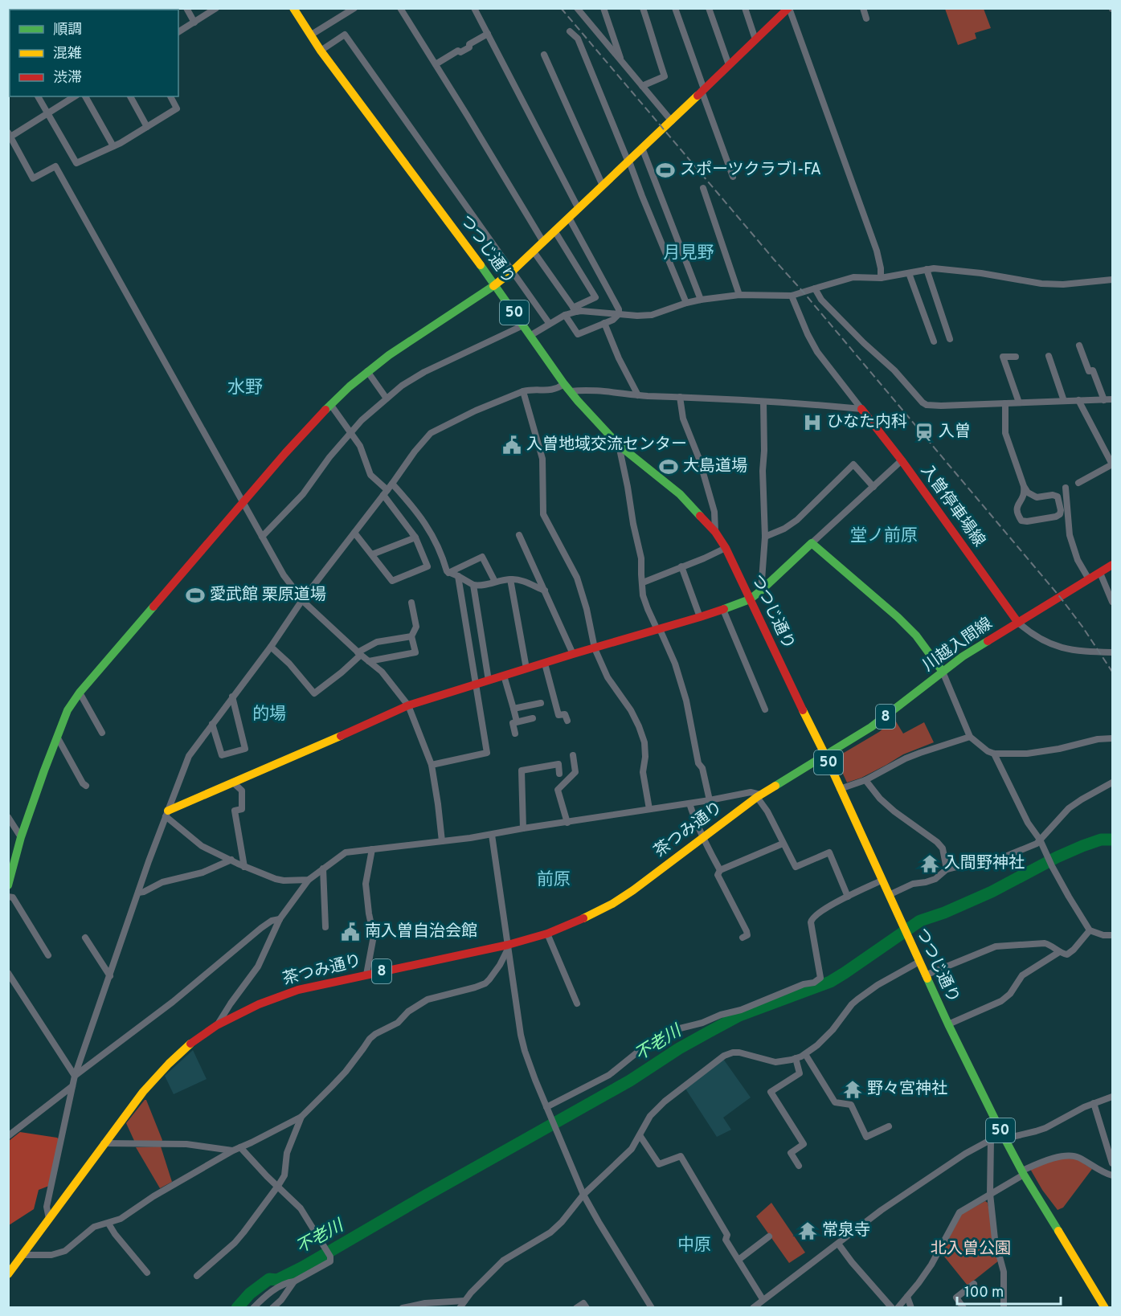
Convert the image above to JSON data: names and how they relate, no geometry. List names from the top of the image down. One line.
{"streets":{"main road":["つつじ通り","50","入曽停車場線","川越入間線","8","茶つみ通り"]},"crossings":[["つつじ通り","川越入間線"],["つつじ通り","茶つみ通り"],["入曽停車場線","川越入間線"],["川越入間線","茶つみ通り"]],"districts":["月見野","水野","堂ノ前原","的場","前原","中原"],"water":["不老川"],"parks":["北入曽公園"],"places":{"sports":["スポーツクラブI-FA","大島道場","愛武館 栗原道場"],"hospital":["ひなた内科"],"station":["入曽"],"public building":["入曽地域交流センター","南入曽自治会館"],"temple":["入間野神社","野々宮神社","常泉寺"]},"legend":["順調","混雑","渋滞"],"scale_bar":"100 m"}
